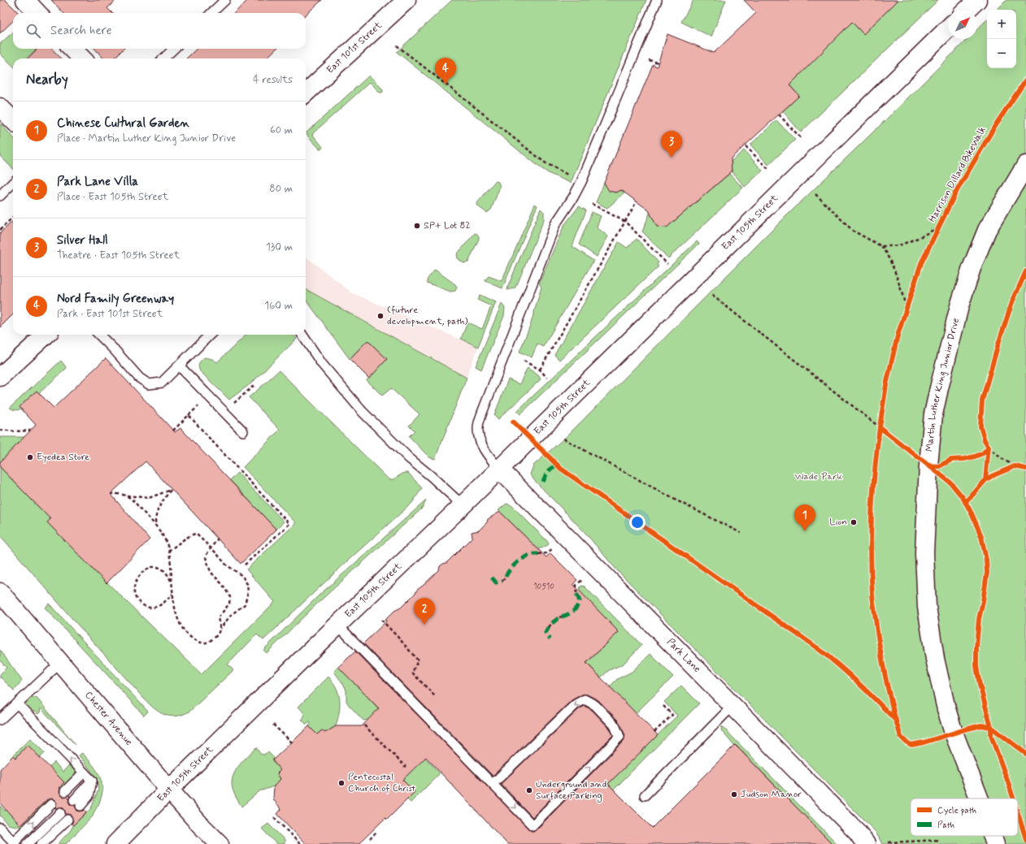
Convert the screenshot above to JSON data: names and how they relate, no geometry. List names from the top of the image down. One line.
{"streets":{"main road":["East 101st Street","East 105th Street","Martin Luther King Junior Drive","Park Lane","Chester Avenue"],"cycle path":["Harrison Dillard BikeWalk"]},"crossings":[["East 105th Street","Park Lane"],["East 105th Street","Chester Avenue"]],"parks":["Wade Park"],"places":["SP+ Lot 82","(future development, path)","Eyedea Store","Lion","Pentecostal Church of Christ","Underground and Surface Parking","Judson Manor"],"house_numbers":["10510"],"legend":["Cycle path","Path"],"north":"top right","page":{"map_buttons":["+","−"],"search":"Search here","pins":["4","3","1","2"],"heading":["Nearby","4 results"],"list":[{"mark":"1","name":"Chinese Cultural Garden","note":"Place · Martin Luther King Junior Drive","value":"60 m"},{"mark":"2","name":"Park Lane Villa","note":"Place · East 105th Street","value":"80 m"},{"mark":"3","name":"Silver Hall","note":"Theatre · East 105th Street","value":"130 m"},{"mark":"4","name":"Nord Family Greenway","note":"Park · East 101st Street","value":"160 m"}]}}
